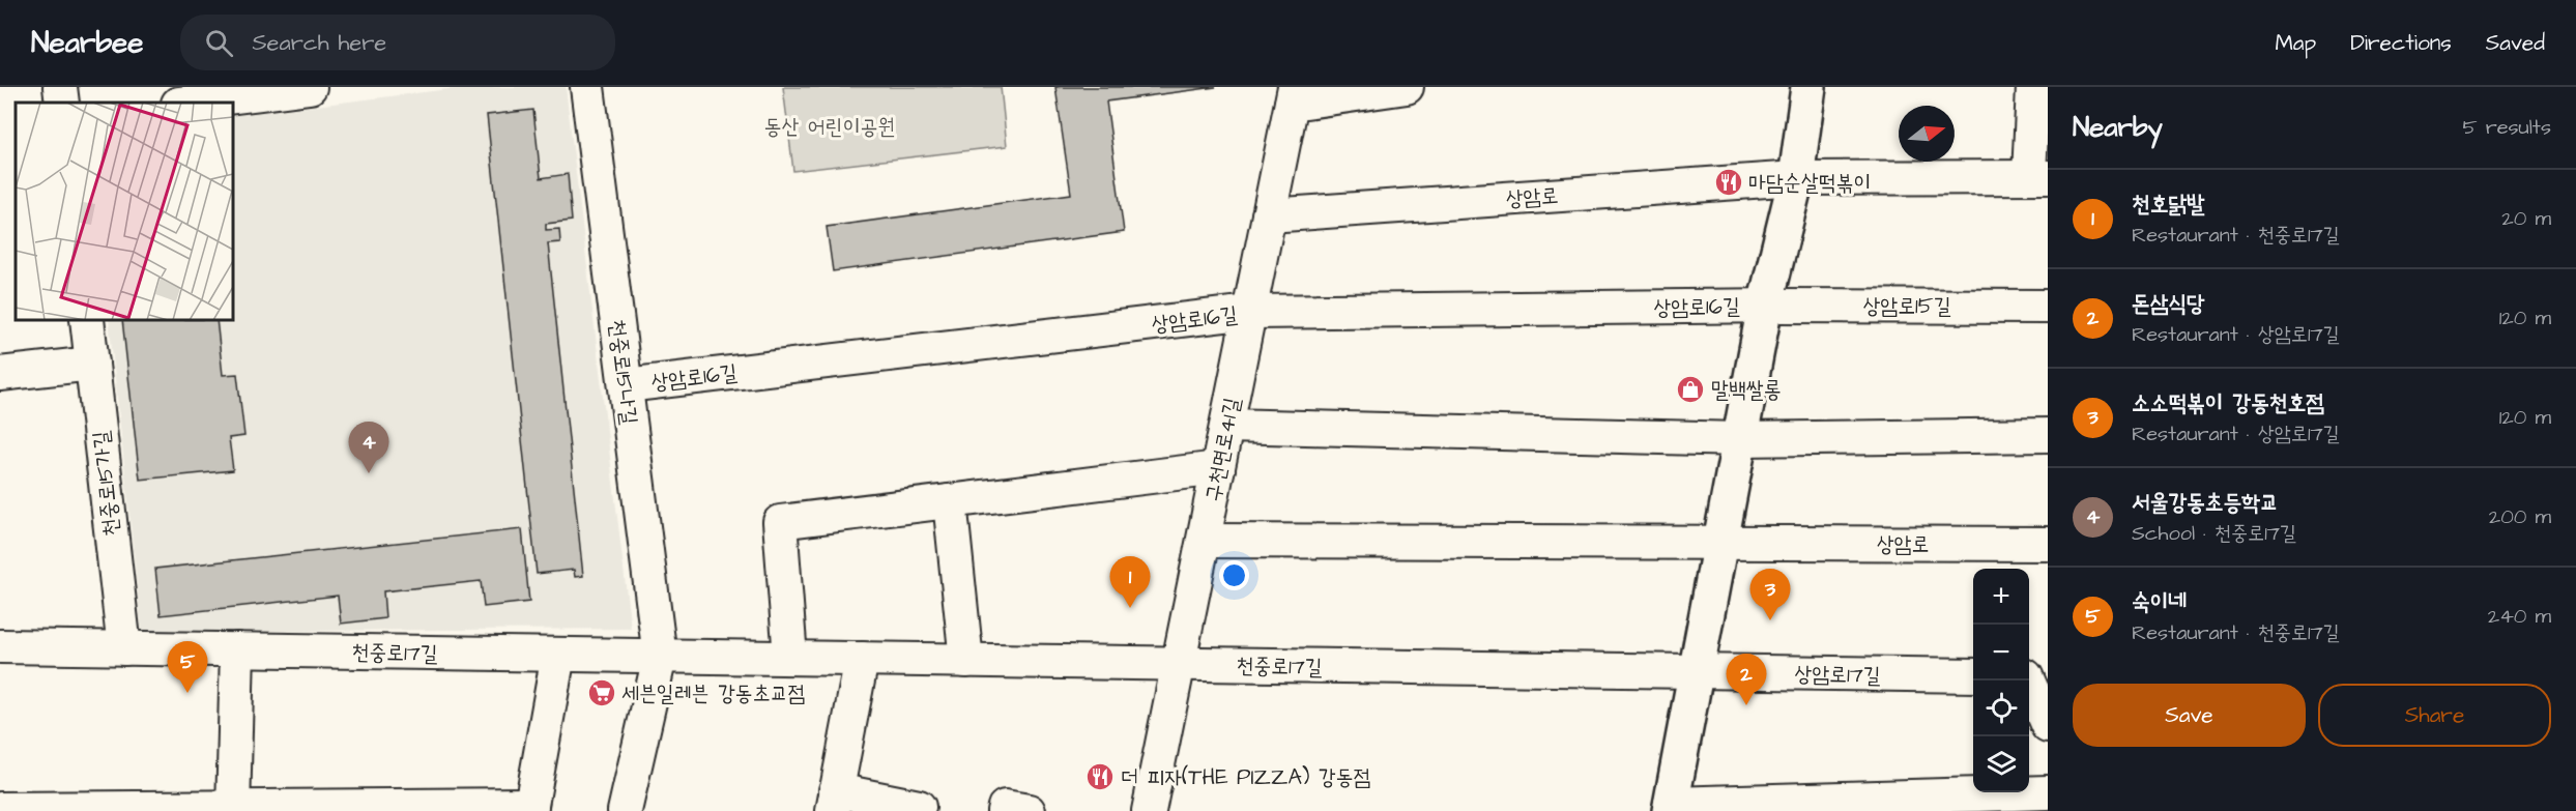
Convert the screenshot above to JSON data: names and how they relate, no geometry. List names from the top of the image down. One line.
{"streets":{"street":["상암로","상암로15길","상암로16길","천중로15나길","구천면로41길","천중로15가길","천중로17길","상암로17길"]},"crossings":[["상암로","구천면로41길"],["상암로15길","상암로16길"],["상암로16길","천중로15나길"],["상암로16길","구천면로41길"],["천중로15나길","천중로17길"],["구천면로41길","천중로17길"],["천중로15가길","천중로17길"],["천중로17길","상암로17길"]],"parks":["동산 어린이공원"],"places":{"restaurant":["마담순살떡볶이","더 피자(THE PIZZA) 강동점"],"shop":["말백쌀롱"],"supermarket":["세븐일레븐 강동초교점"]},"north":"right","page":{"header":"Nearbee","search":"Search here","nav":["Map","Directions","Saved"],"heading":["Nearby","5 results"],"list":[{"mark":"1","name":"천호닭발","note":"Restaurant · 천중로17길","value":"20 m"},{"mark":"2","name":"돈삼식당","note":"Restaurant · 상암로17길","value":"120 m"},{"mark":"3","name":"소소떡볶이 강동천호점","note":"Restaurant · 상암로17길","value":"120 m"},{"mark":"4","name":"서울강동초등학교","note":"School · 천중로17길","value":"200 m"},{"mark":"5","name":"숙이네","note":"Restaurant · 천중로17길","value":"240 m"}],"pins":["4","1","3","5","2"],"map_buttons":["+","−"],"buttons":["Save","Share"]}}
